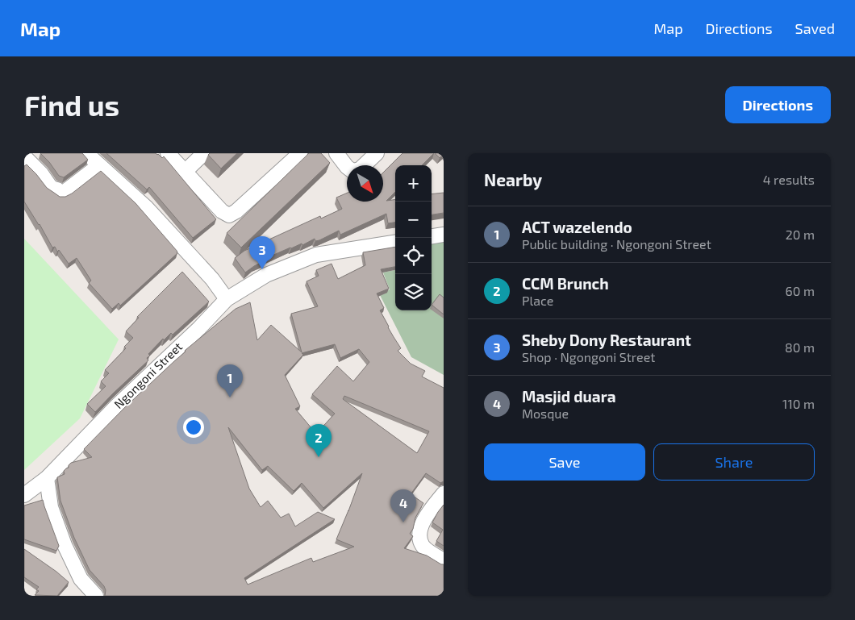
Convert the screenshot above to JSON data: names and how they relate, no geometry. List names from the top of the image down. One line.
{"streets":{"street":["Ngongoni Street"]},"north":"bottom right","page":{"header":"Map","nav":["Map","Directions","Saved"],"buttons":["Directions",["Save","Share"]],"title":"Find us","heading":["Nearby","4 results"],"map_buttons":["+","−"],"list":[{"mark":"1","name":"ACT wazelendo","note":"Public building · Ngongoni Street","value":"20 m"},{"mark":"2","name":"CCM Brunch","note":"Place","value":"60 m"},{"mark":"3","name":"Sheby Dony Restaurant","note":"Shop · Ngongoni Street","value":"80 m"},{"mark":"4","name":"Masjid duara","note":"Mosque","value":"110 m"}],"pins":["3","1","2","4"]}}
